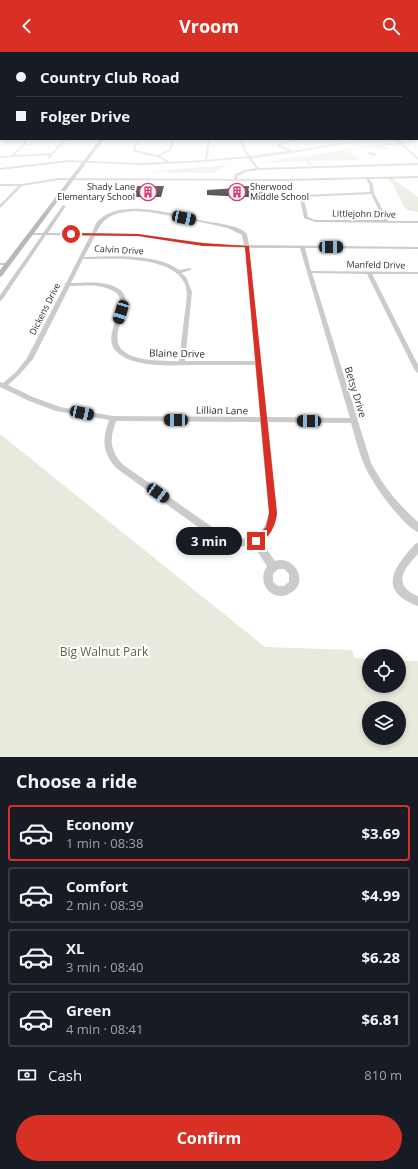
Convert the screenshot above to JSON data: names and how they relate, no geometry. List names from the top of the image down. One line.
{"streets":{"street":["Littlejohn Drive","Calvin Drive","Manfeld Drive","Dickens Drive","Blaine Drive","Betsy Drive","Lillian Lane"]},"crossings":[["Calvin Drive","Dickens Drive"],["Manfeld Drive","Betsy Drive"],["Dickens Drive","Blaine Drive"],["Dickens Drive","Lillian Lane"],["Betsy Drive","Lillian Lane"]],"parks":["Big Walnut Park"],"places":{"building":["Shady Lane Elementary School","Sherwood Middle School"]},"page":{"header":"Vroom","banner":["Country Club Road","Folger Drive"],"bubble":"3 min","heading":"Choose a ride","list":[{"name":"Economy","note":"1 min · 08:38","value":"$3.69"},{"name":"Comfort","note":"2 min · 08:39","value":"$4.99"},{"name":"XL","note":"3 min · 08:40","value":"$6.28"},{"name":"Green","note":"4 min · 08:41","value":"$6.81"}],"pay":["Cash","810 m"],"buttons":"Confirm"}}
